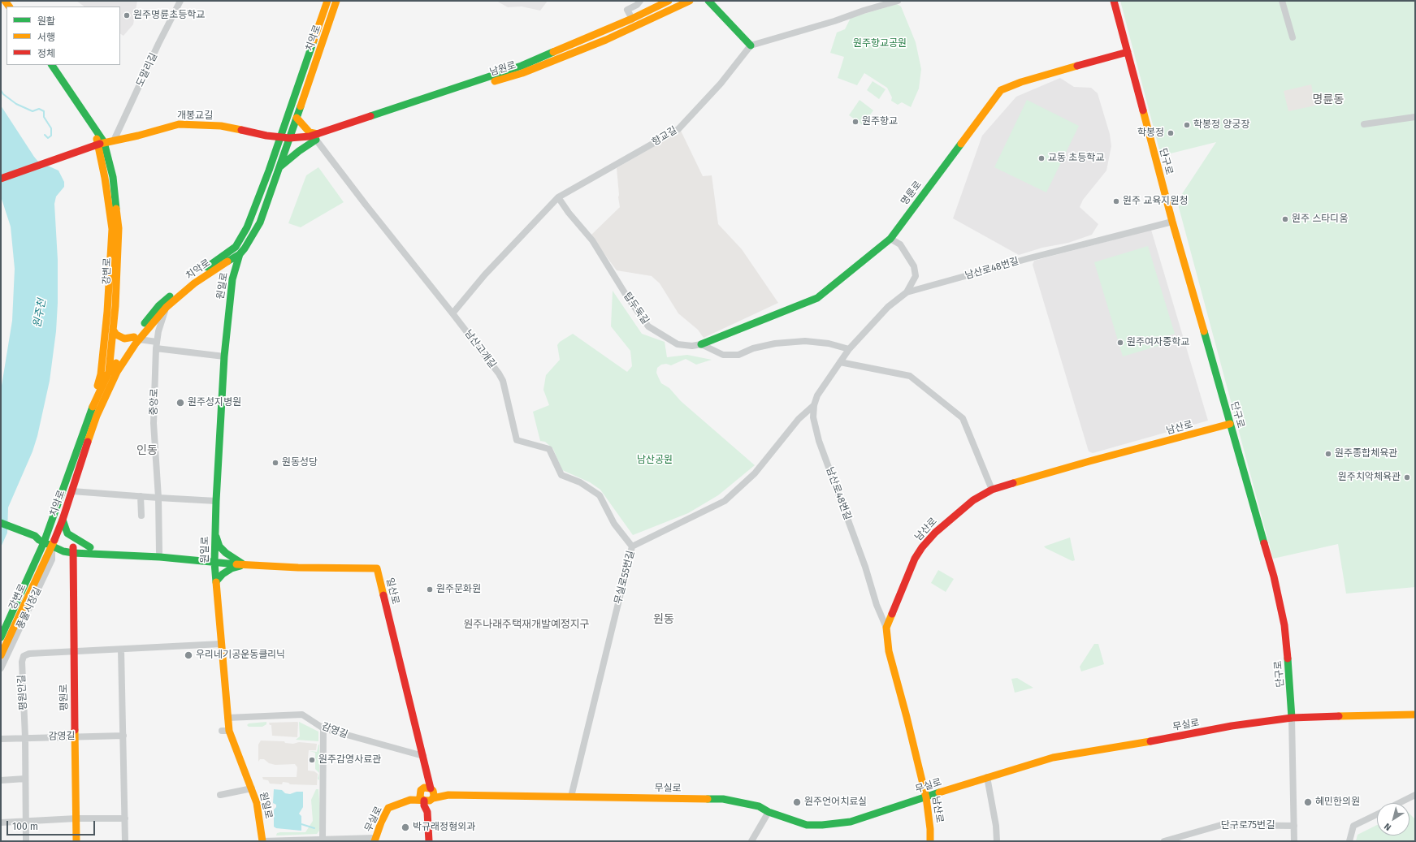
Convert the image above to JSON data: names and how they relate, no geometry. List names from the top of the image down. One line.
{"streets":{"street":["치악로","남원로","도말리길","개봉교길","향교길","단구로","명륜로","남산로48번길","강변로","원일로","탑두둑길","남산고개길","중앙로","남산로","무실로55번길","일산로","풍물시장길","평원안길","평원로","무실로","감영길","단구로75번길"]},"crossings":[["치악로","남원로"],["치악로","개봉교길"],["치악로","강변로"],["치악로","원일로"],["치악로","중앙로"],["치악로","풍물시장길"],["남원로","개봉교길"],["남원로","남산고개길"],["도말리길","개봉교길"],["개봉교길","강변로"],["향교길","탑두둑길"],["향교길","남산고개길"],["단구로","명륜로"],["단구로","남산로48번길"],["단구로","남산로"],["단구로","무실로"],["단구로","단구로75번길"],["명륜로","탑두둑길"],["남산로48번길","탑두둑길"],["남산로48번길","남산로"],["남산로48번길","무실로55번길"],["강변로","풍물시장길"],["원일로","일산로"],["원일로","무실로"],["원일로","감영길"],["남산고개길","무실로55번길"],["중앙로","일산로"],["남산로","무실로"],["무실로55번길","무실로"],["일산로","감영길"],["평원안길","평원로"],["평원안길","감영길"],["평원로","감영길"]],"districts":["명륜동","인동","원동","원주나래주택재개발예정지구"],"water":["원주천"],"parks":["원주향교공원","남산공원"],"places":["원주명륜초등학교","원주향교","학봉정 양궁장","학봉정","교동 초등학교","원주 교육지원청","원주 스타디움","원주여자중학교","원주성지병원","원주종합체육관","원동성당","원주치악체육관","원주문화원","우리네기공운동클리닉","원주감영사료관","원주언어치료실","혜민한의원","박규래정형외과"],"legend":["원활","서행","정체"],"scale_bar":"100 m","north":"bottom left"}
